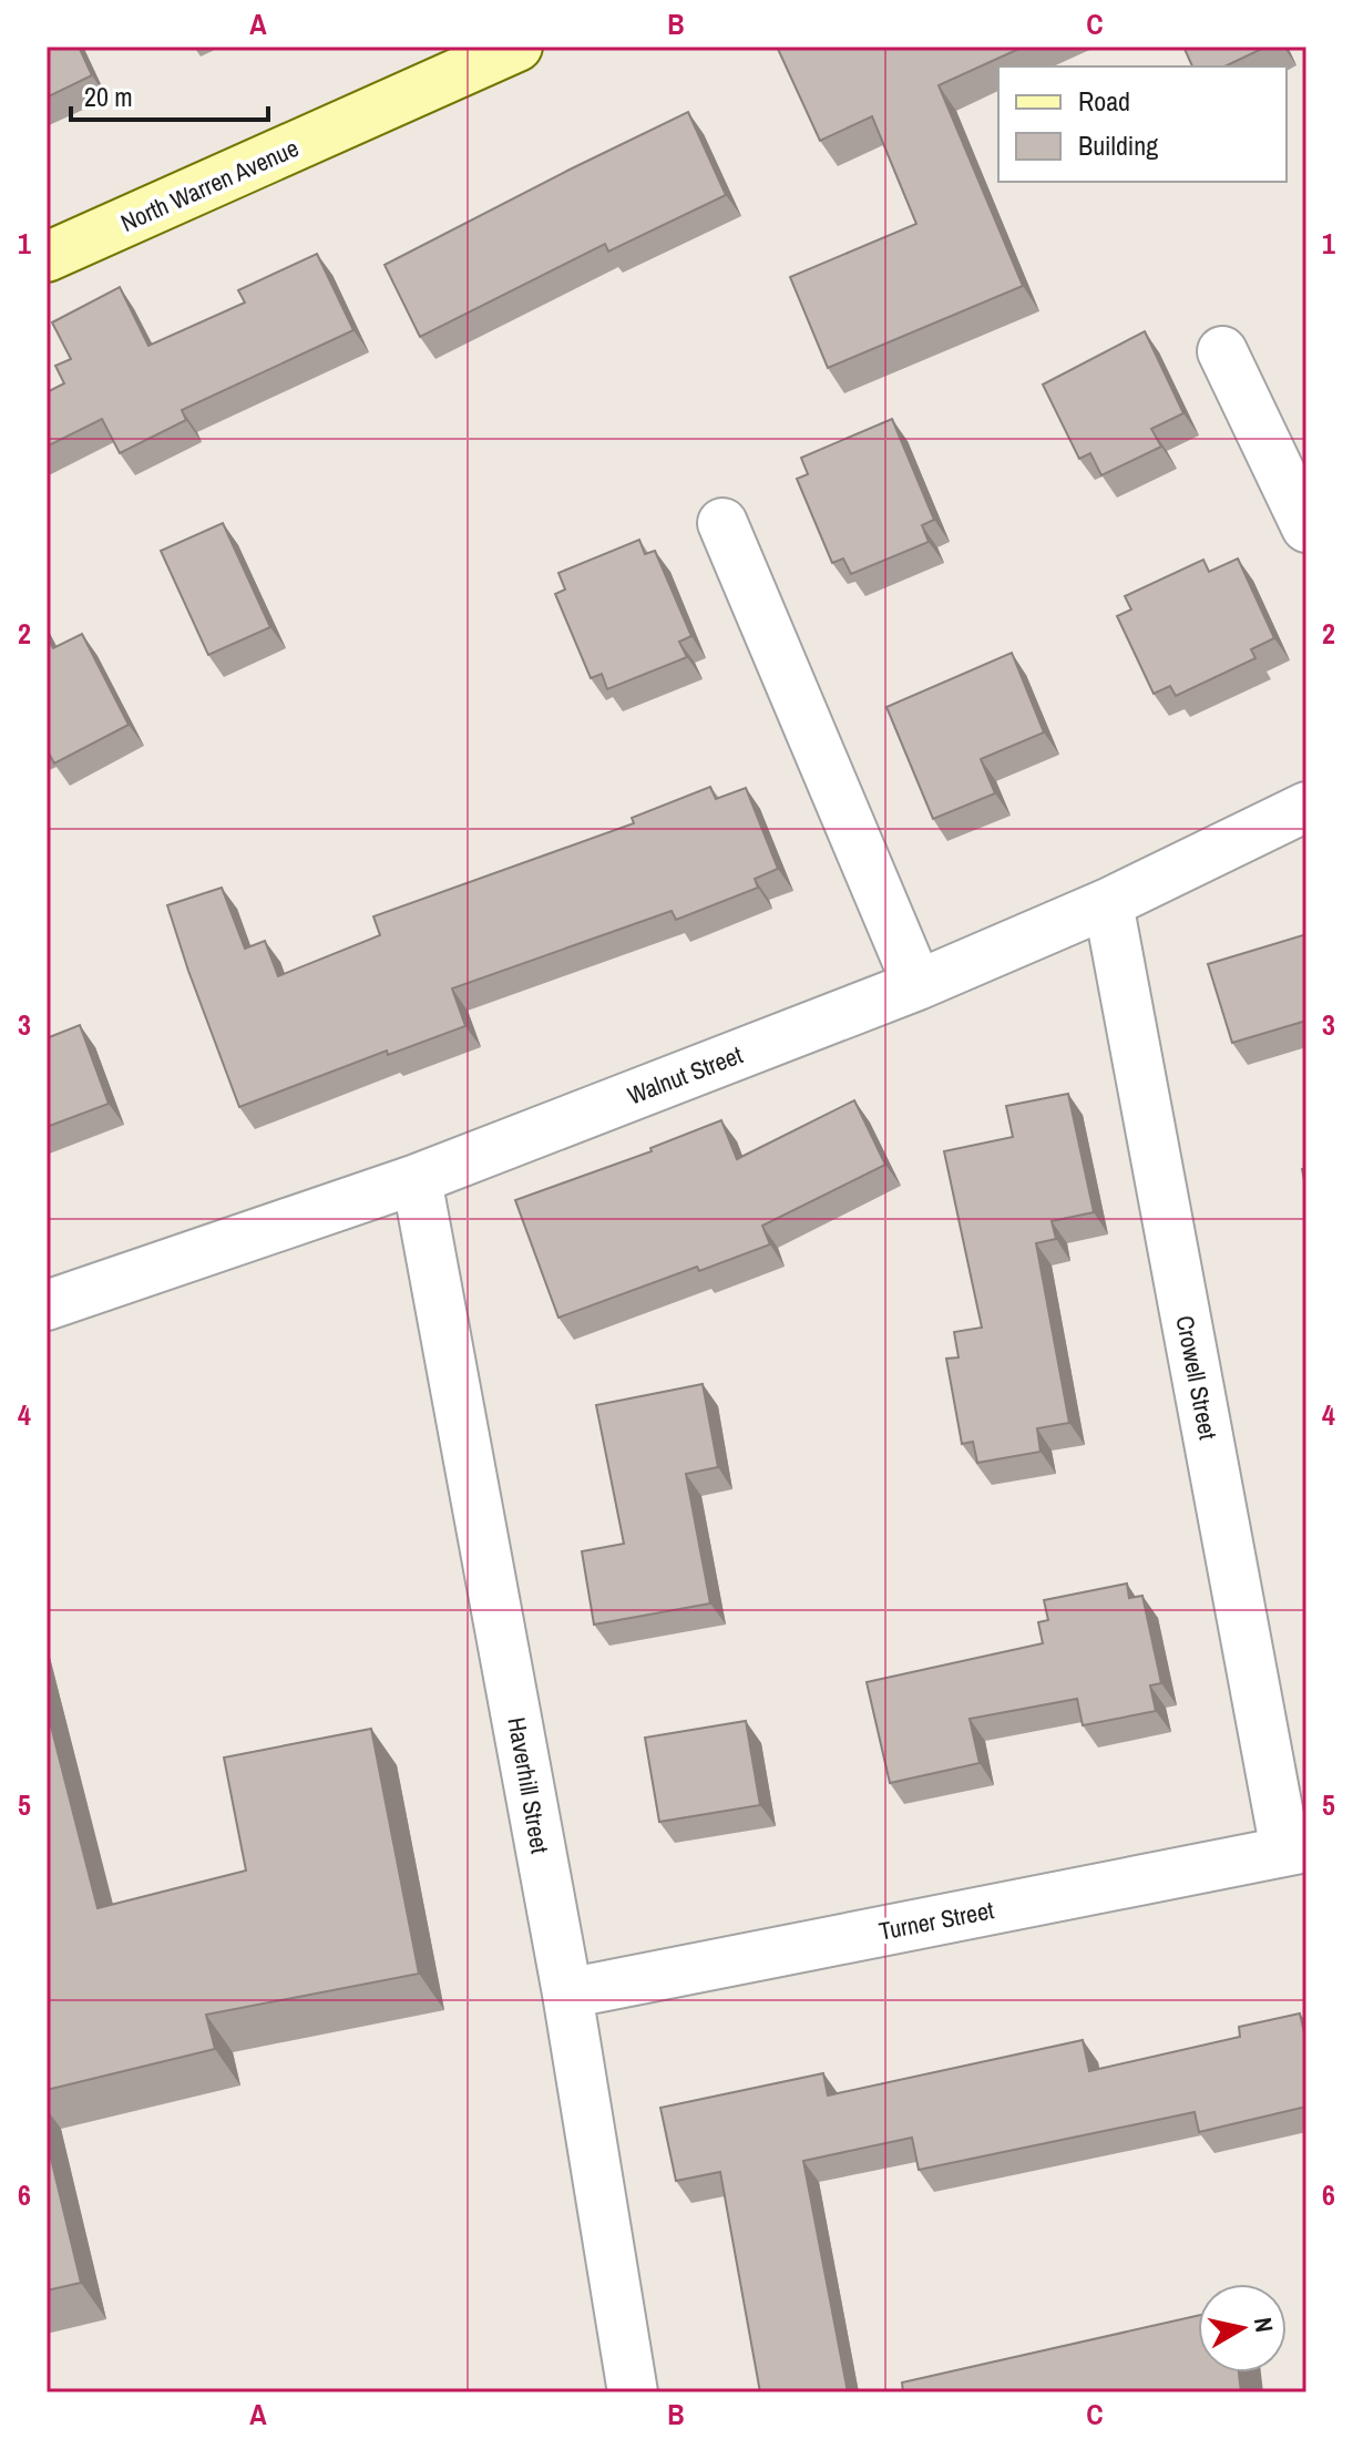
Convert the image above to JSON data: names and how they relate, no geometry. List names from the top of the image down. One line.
{"streets":{"street":["North Warren Avenue","Walnut Street","Crowell Street","Haverhill Street","Turner Street"]},"crossings":[["Walnut Street","Crowell Street"],["Walnut Street","Haverhill Street"],["Crowell Street","Turner Street"],["Haverhill Street","Turner Street"]],"legend":["Road","Building"],"scale_bar":"20 m","north":"right","grid":{"columns":["A","B","C"],"rows":["1","2","3","4","5","6"]}}
